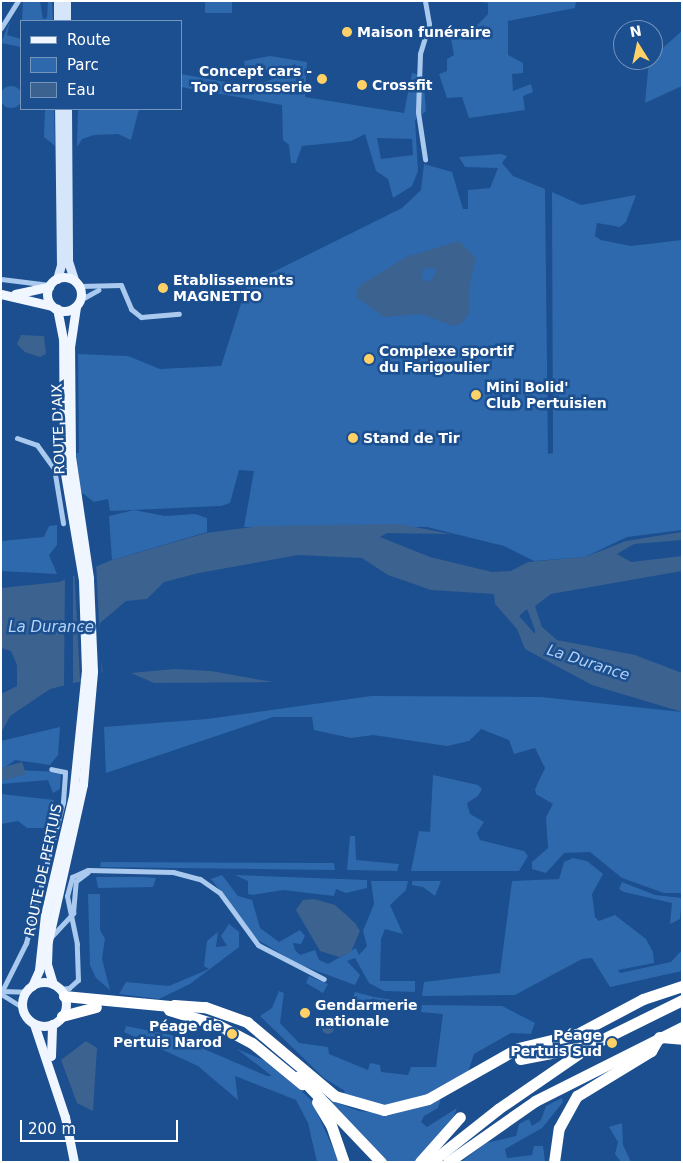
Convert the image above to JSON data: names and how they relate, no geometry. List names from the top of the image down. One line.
{"streets":{"main road":["ROUTE D'AIX","ROUTE DE PERTUIS"]},"water":["La Durance"],"places":["Maison funéraire","Concept cars - Top carrosserie","Crossfit","Etablissements MAGNETTO","Complexe sportif du Farigoulier","Mini Bolid' Club Pertuisien","Stand de Tir","Gendarmerie nationale","Péage de Pertuis Narod","Péage Pertuis Sud"],"legend":["Route","Parc","Eau"],"scale_bar":"200 m","north":"top"}
